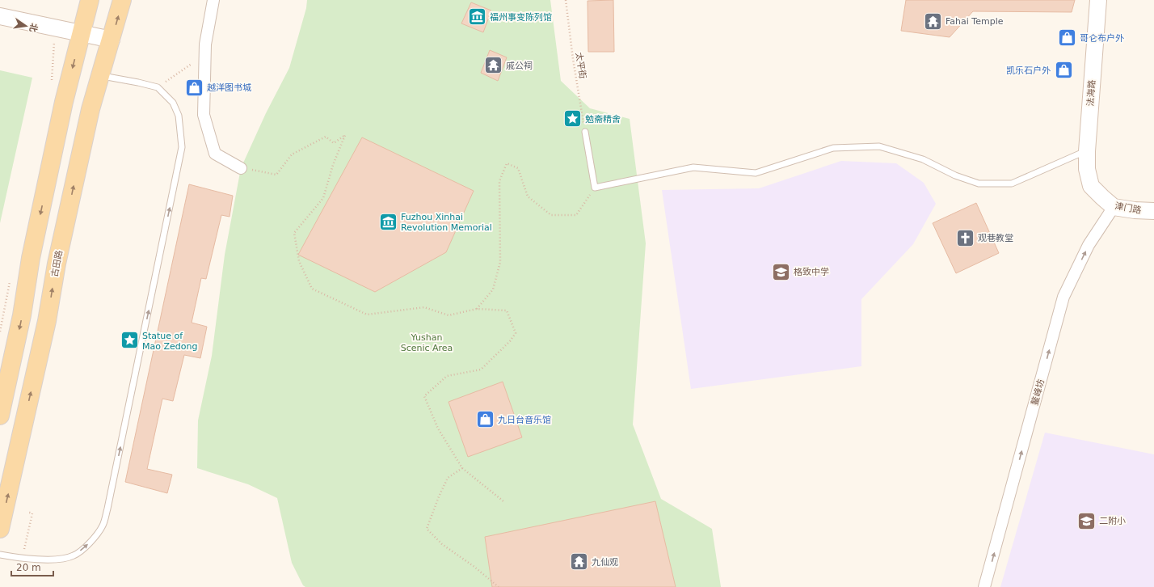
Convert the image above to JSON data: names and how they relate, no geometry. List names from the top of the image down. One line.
{"streets":{"main road":["古田路"],"street":["法海路","津门路","鳌峰坊"],"path":["太平街"]},"crossings":[["法海路","津门路"],["津门路","鳌峰坊"]],"one_way":["鳌峰坊"],"parks":["Yushan Scenic Area"],"places":{"museum":["福州事变陈列馆","Fuzhou Xinhai Revolution Memorial"],"temple":["Fahai Temple","戚公祠","九仙观"],"shop":["哥仑布户外","凯乐石户外","越洋图书城","九日台音乐馆"],"place":["勉斋精舍","Statue of Mao Zedong"],"church":["观巷教堂"],"school or university":["格致中学","二附小"]},"scale_bar":"20 m","north":"right"}
